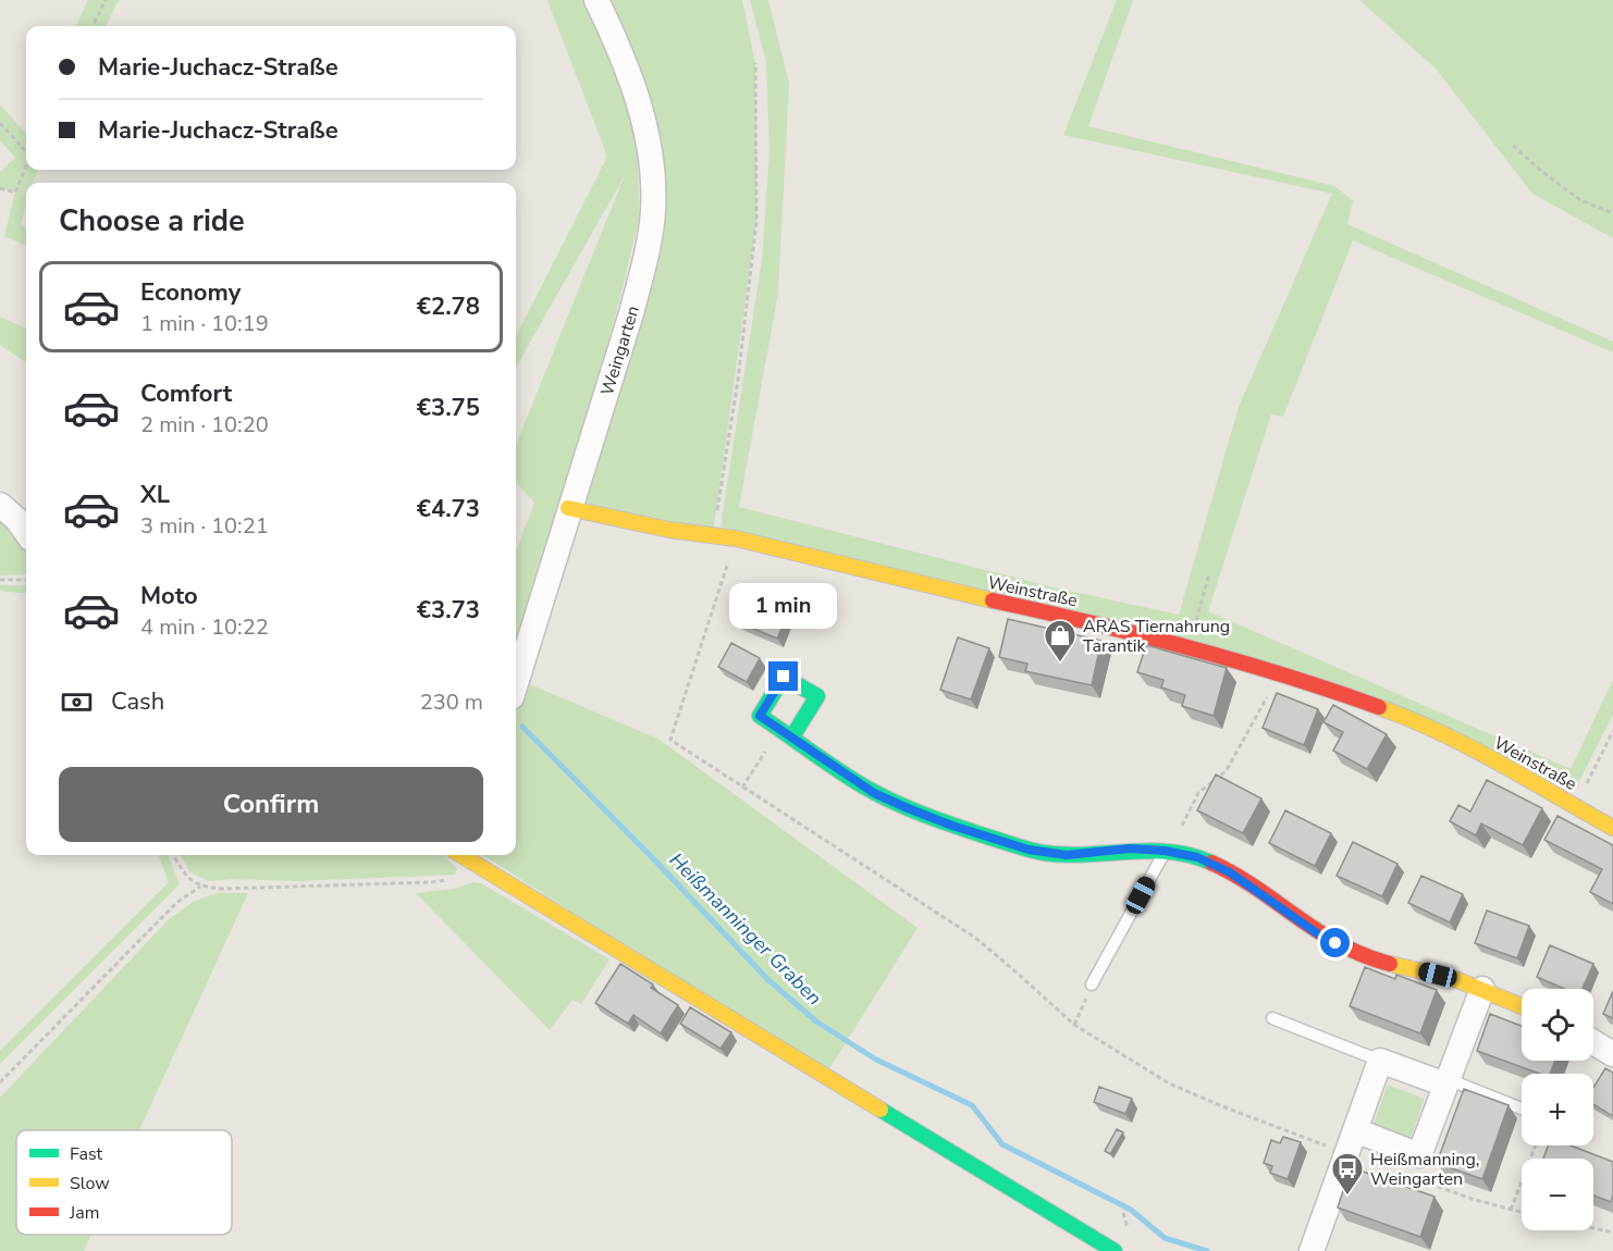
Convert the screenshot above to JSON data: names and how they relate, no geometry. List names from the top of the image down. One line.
{"streets":{"street":["Weingarten","Weinstraße"]},"crossings":[["Weingarten","Weinstraße"]],"water":["Heißmanninger Graben"],"places":{"shop":["ARAS Tiernahrung Tarantik"],"bus stop":["Heißmanning, Weingarten"]},"legend":["Fast","Slow","Jam"],"page":{"banner":["Marie-Juchacz-Straße","Marie-Juchacz-Straße"],"heading":"Choose a ride","list":[{"name":"Economy","note":"1 min · 10:19","value":"€2.78"},{"name":"Comfort","note":"2 min · 10:20","value":"€3.75"},{"name":"XL","note":"3 min · 10:21","value":"€4.73"},{"name":"Moto","note":"4 min · 10:22","value":"€3.73"}],"bubble":"1 min","pay":["Cash","230 m"],"buttons":"Confirm","map_buttons":["+","−"]}}
